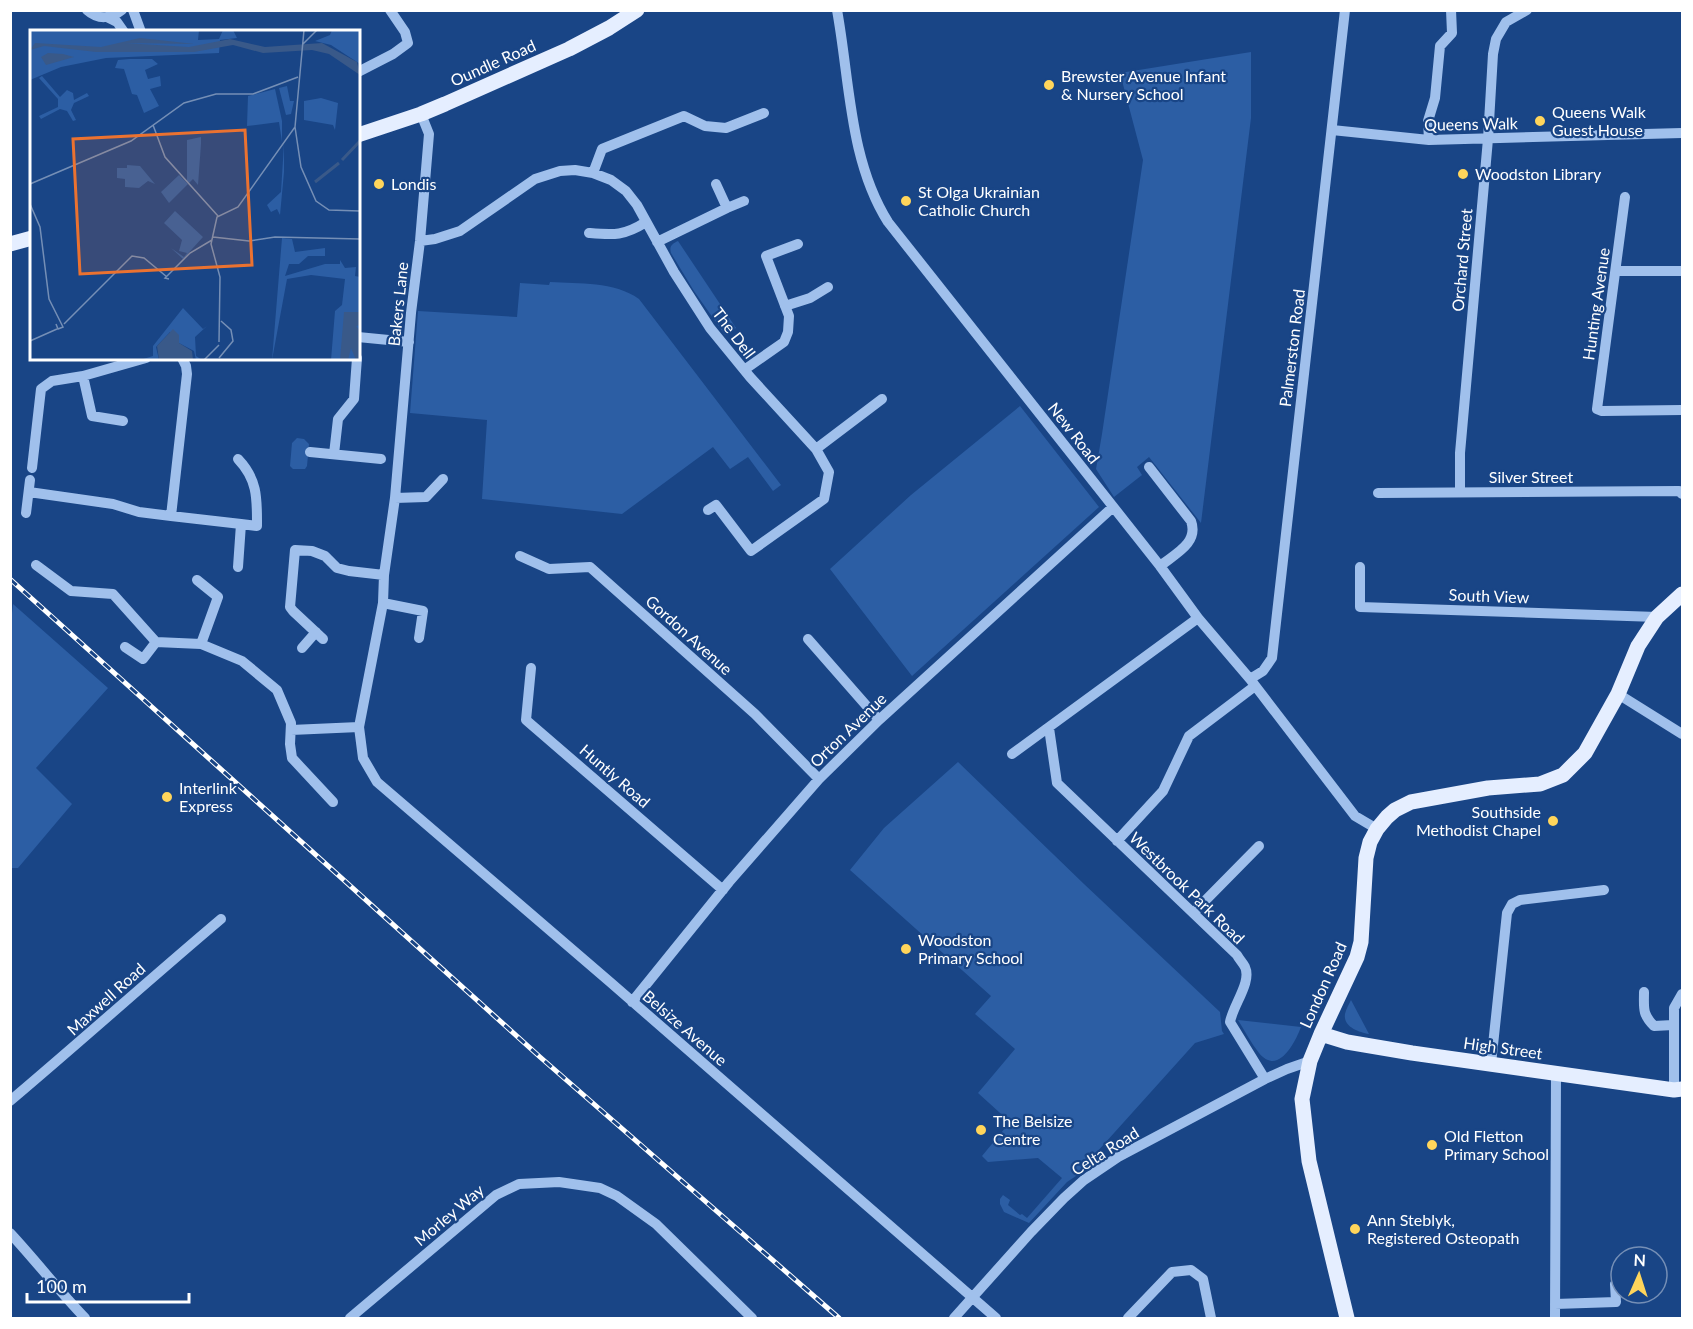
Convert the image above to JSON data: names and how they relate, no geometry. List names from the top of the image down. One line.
{"streets":{"main road":["Oundle Road","London Road","High Street"],"street":["Queens Walk","Orchard Street","Bakers Lane","Hunting Avenue","The Dell","Palmerston Road","New Road","Silver Street","South View","Gordon Avenue","Orton Avenue","Huntly Road","Westbrook Park Road","Maxwell Road","Belsize Avenue","Celta Road","Morley Way"]},"crossings":[["Oundle Road","Bakers Lane"],["Queens Walk","Orchard Street"],["Queens Walk","Palmerston Road"],["Orchard Street","Silver Street"],["Bakers Lane","The Dell"],["Bakers Lane","Belsize Avenue"],["Palmerston Road","New Road"],["Palmerston Road","Westbrook Park Road"],["New Road","Orton Avenue"],["New Road","London Road"],["South View","London Road"],["Gordon Avenue","Orton Avenue"],["Orton Avenue","Huntly Road"],["Orton Avenue","Belsize Avenue"],["Westbrook Park Road","Celta Road"],["London Road","High Street"],["London Road","Celta Road"],["Belsize Avenue","Celta Road"]],"places":["Brewster Avenue Infant & Nursery School","Queens Walk Guest House","Woodston Library","Londis","St Olga Ukrainian Catholic Church","Interlink Express","Southside Methodist Chapel","Woodston Primary School","The Belsize Centre","Old Fletton Primary School","Ann Steblyk, Registered Osteopath"],"scale_bar":"100 m","north":"top"}
